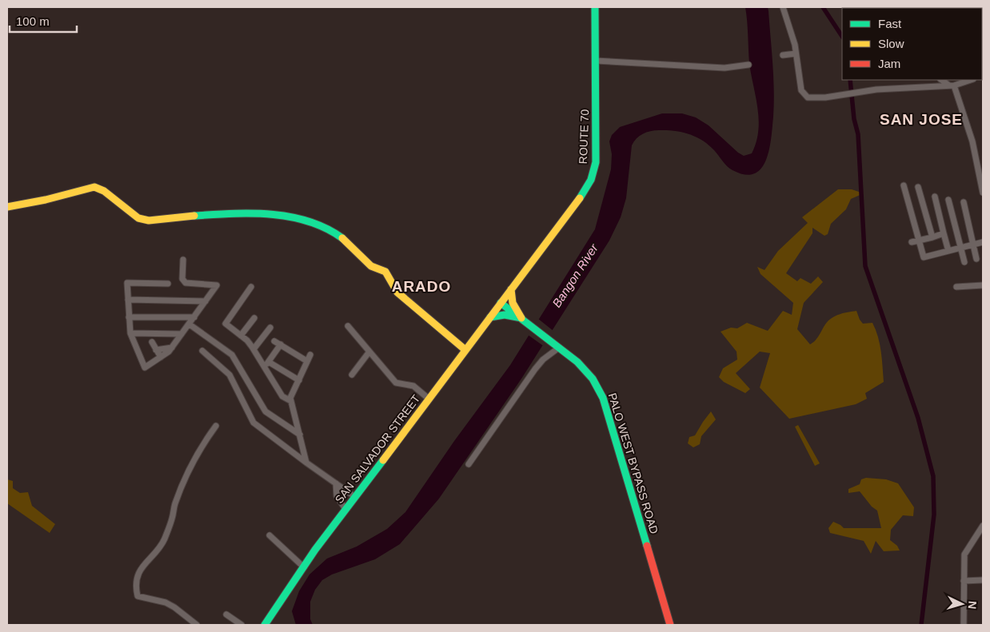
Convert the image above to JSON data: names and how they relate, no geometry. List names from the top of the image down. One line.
{"streets":{"main road":["ROUTE 70","SAN SALVADOR STREET","PALO WEST BYPASS ROAD"]},"crossings":[["ROUTE 70","SAN SALVADOR STREET"],["SAN SALVADOR STREET","PALO WEST BYPASS ROAD"]],"districts":["SAN JOSE","ARADO"],"water":["Bangon River"],"legend":["Fast","Slow","Jam"],"scale_bar":"100 m","north":"right"}
